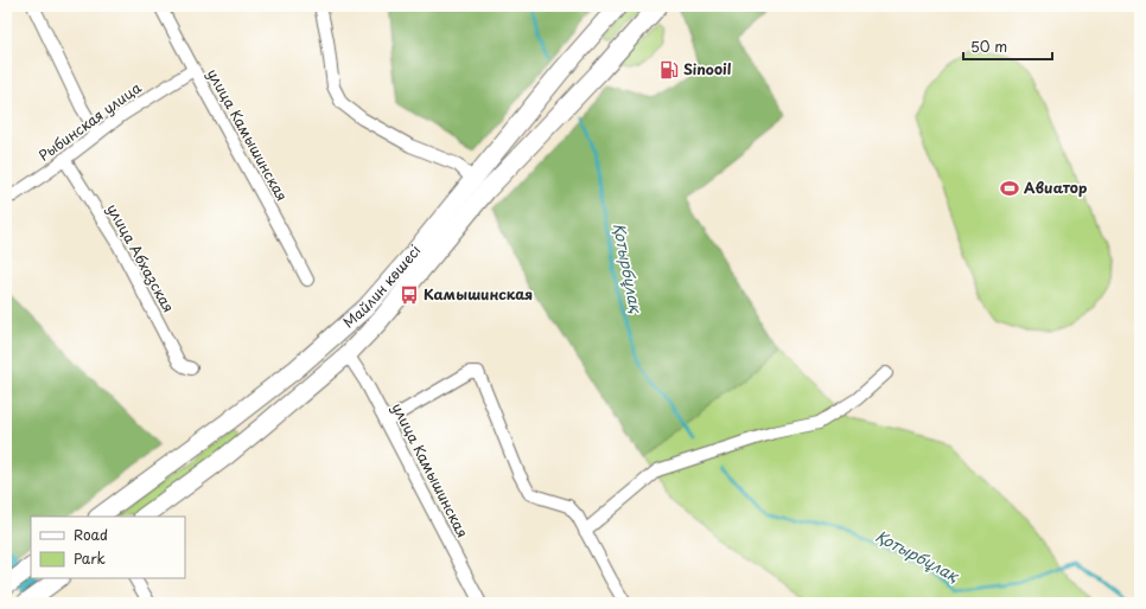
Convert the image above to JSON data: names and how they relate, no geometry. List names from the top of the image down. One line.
{"streets":{"main road":["Майлин көшесі"],"street":["Рыбинская улица","улица Камышинская","улица Абхазская"]},"crossings":[["Рыбинская улица","улица Камышинская"],["Рыбинская улица","улица Абхазская"],["улица Камышинская","Майлин көшесі"]],"water":["Қотырбұлақ"],"places":{"fuel station":["Sinooil"],"sports":["Авиатор"],"bus stop":["Камышинская"]},"legend":["Road","Park"],"scale_bar":"50 m"}
